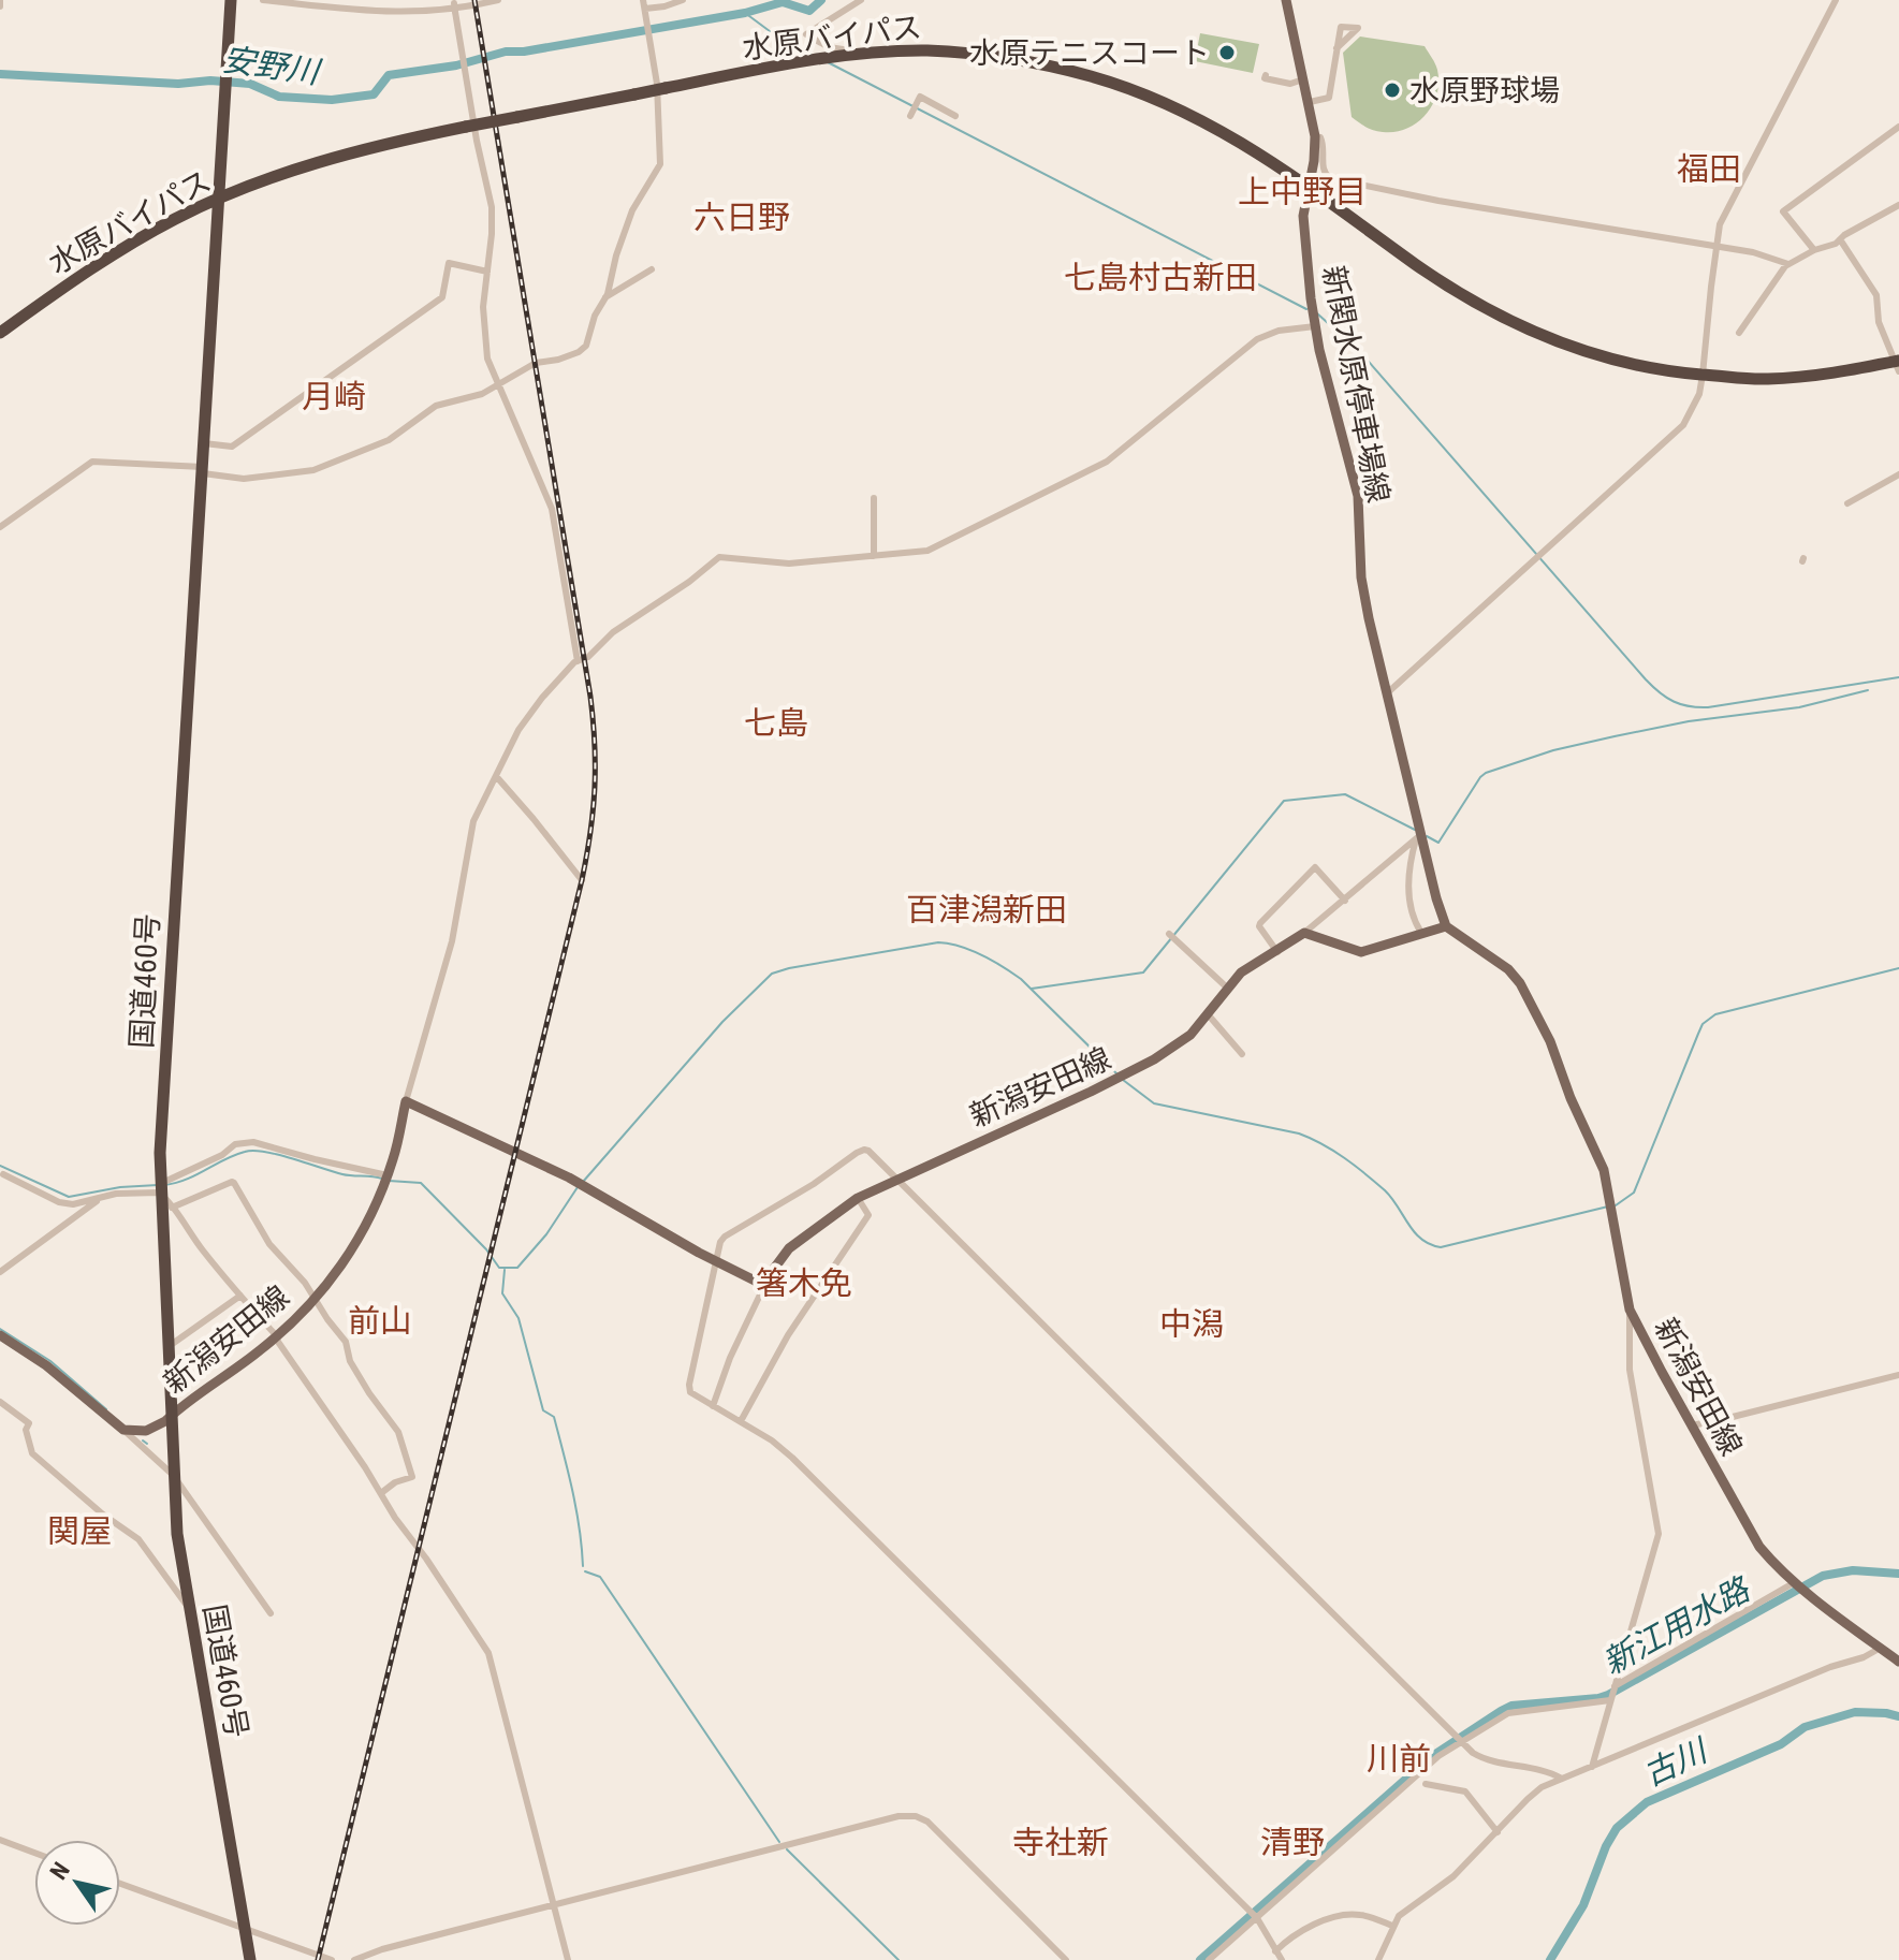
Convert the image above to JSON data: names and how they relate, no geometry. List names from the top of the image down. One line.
{"streets":{"highway":["水原バイパス","国道460号"],"main road":["新関水原停車場線","新潟安田線"]},"crossings":[["水原バイパス","新関水原停車場線"],["水原バイパス","国道460号"],["新関水原停車場線","新潟安田線"],["国道460号","新潟安田線"]],"districts":["福田","上中野目","六日野","七島村古新田","月崎","七島","百津潟新田","箸木免","前山","中潟","関屋","川前","寺社新","清野"],"water":["安野川","新江用水路","古川"],"places":["水原テニスコート","水原野球場"],"north":"top left"}
